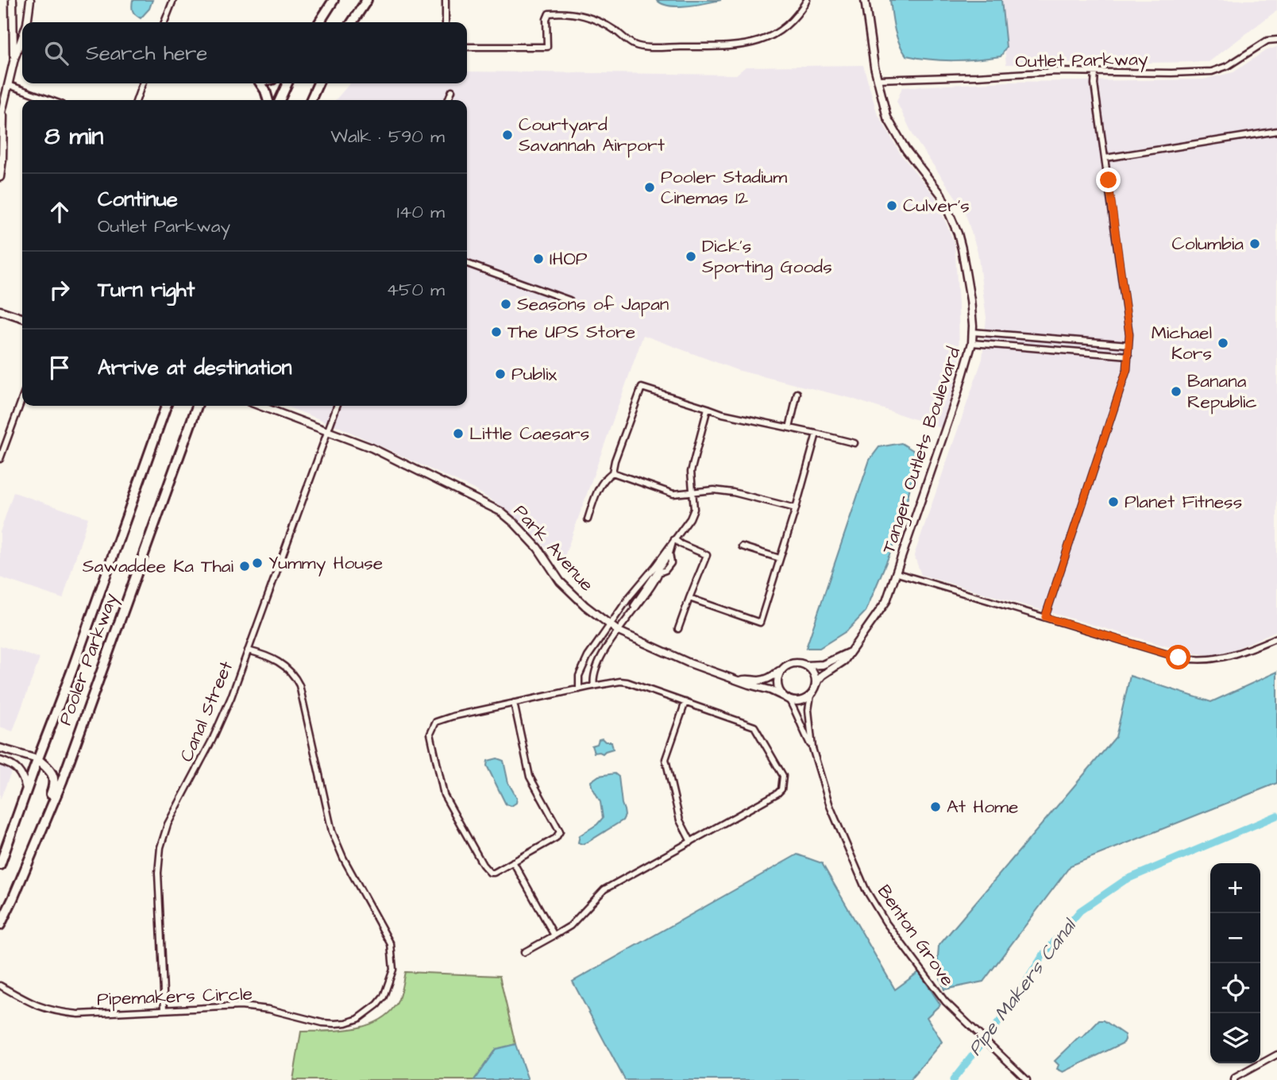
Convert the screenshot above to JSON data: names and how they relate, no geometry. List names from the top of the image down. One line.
{"streets":{"main road":["Pooler Parkway"],"street":["Outlet Parkway","Tanger Outlets Boulevard","Park Avenue","Canal Street","Benton Grove","Pipemakers Circle"]},"crossings":[["Outlet Parkway","Tanger Outlets Boulevard"],["Tanger Outlets Boulevard","Park Avenue"],["Tanger Outlets Boulevard","Benton Grove"],["Park Avenue","Canal Street"],["Park Avenue","Benton Grove"],["Canal Street","Pipemakers Circle"]],"water":["Pipe Makers Canal"],"places":["Courtyard Savannah Airport","Pooler Stadium Cinemas 12","Culver's","Columbia","Dick's Sporting Goods","IHOP","Seasons of Japan","The UPS Store","Michael Kors","Publix","Banana Republic","Little Caesars","Planet Fitness","Yummy House","Sawaddee Ka Thai","At Home"],"page":{"search":"Search here","heading":["8 min","Walk · 590 m"],"list":[["Continue","Outlet Parkway","140 m"],["Turn right","450 m"],"Arrive at destination"],"map_buttons":["+","−"]}}
